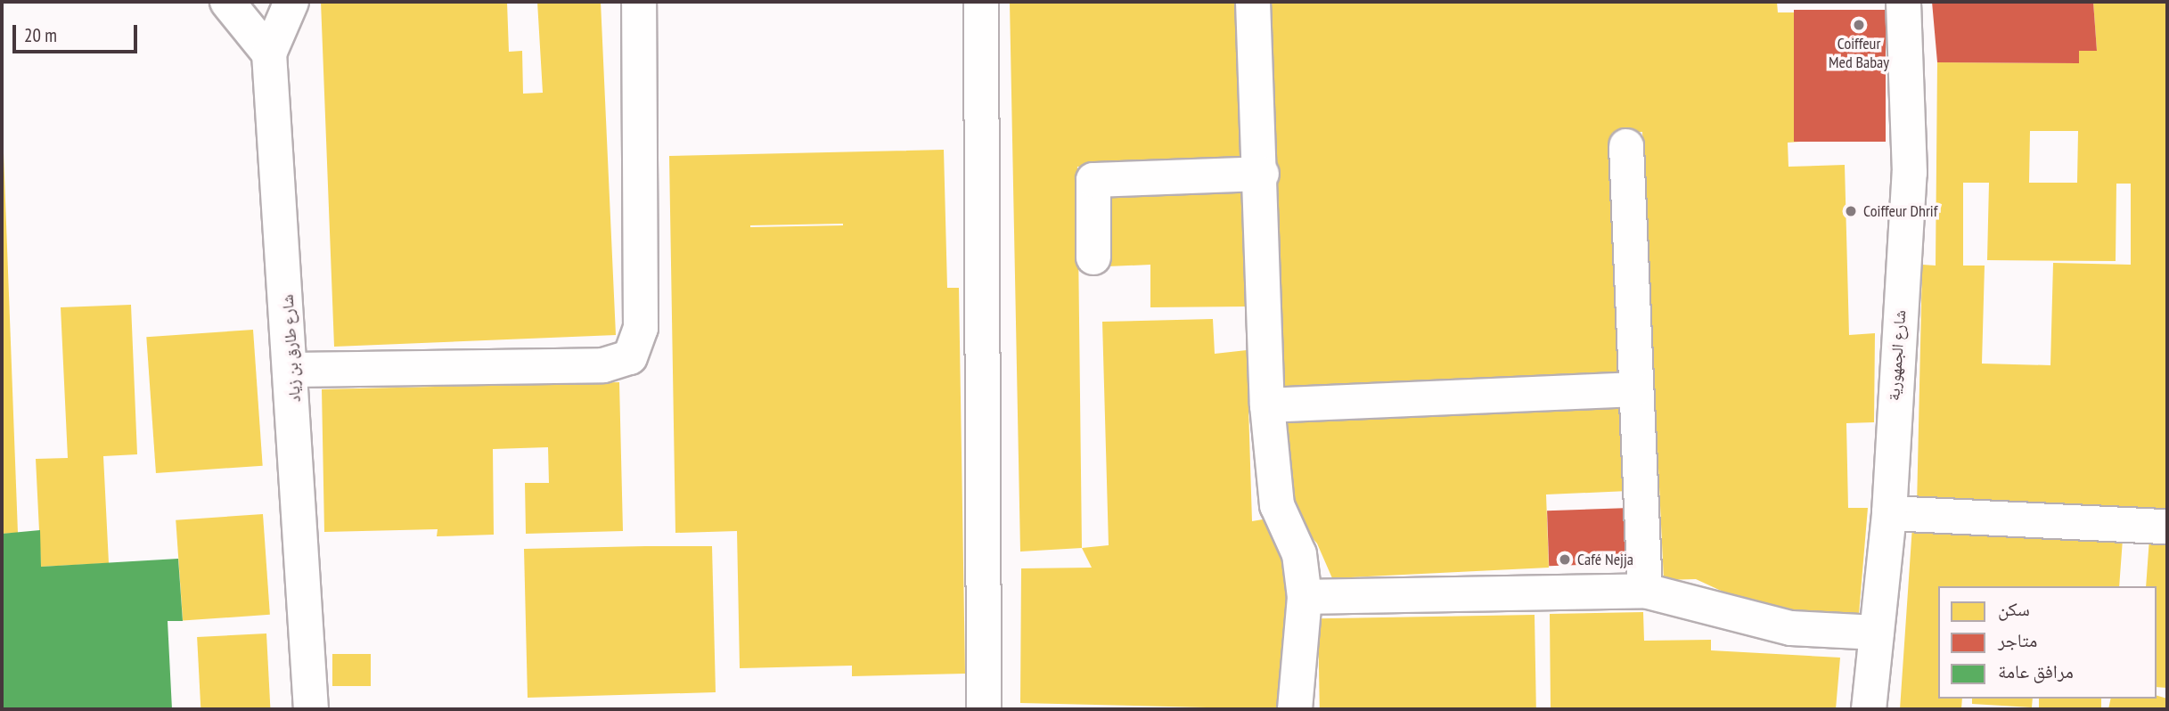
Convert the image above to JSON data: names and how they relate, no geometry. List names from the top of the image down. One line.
{"streets":{"street":["شارع طارق بن زياد","شارع الجمهورية"]},"places":["Coiffeur Med Babay","Coiffeur Dhrif","Café Nejja"],"legend":["سكن","متاجر","مرافق عامة"],"scale_bar":"20 m"}
